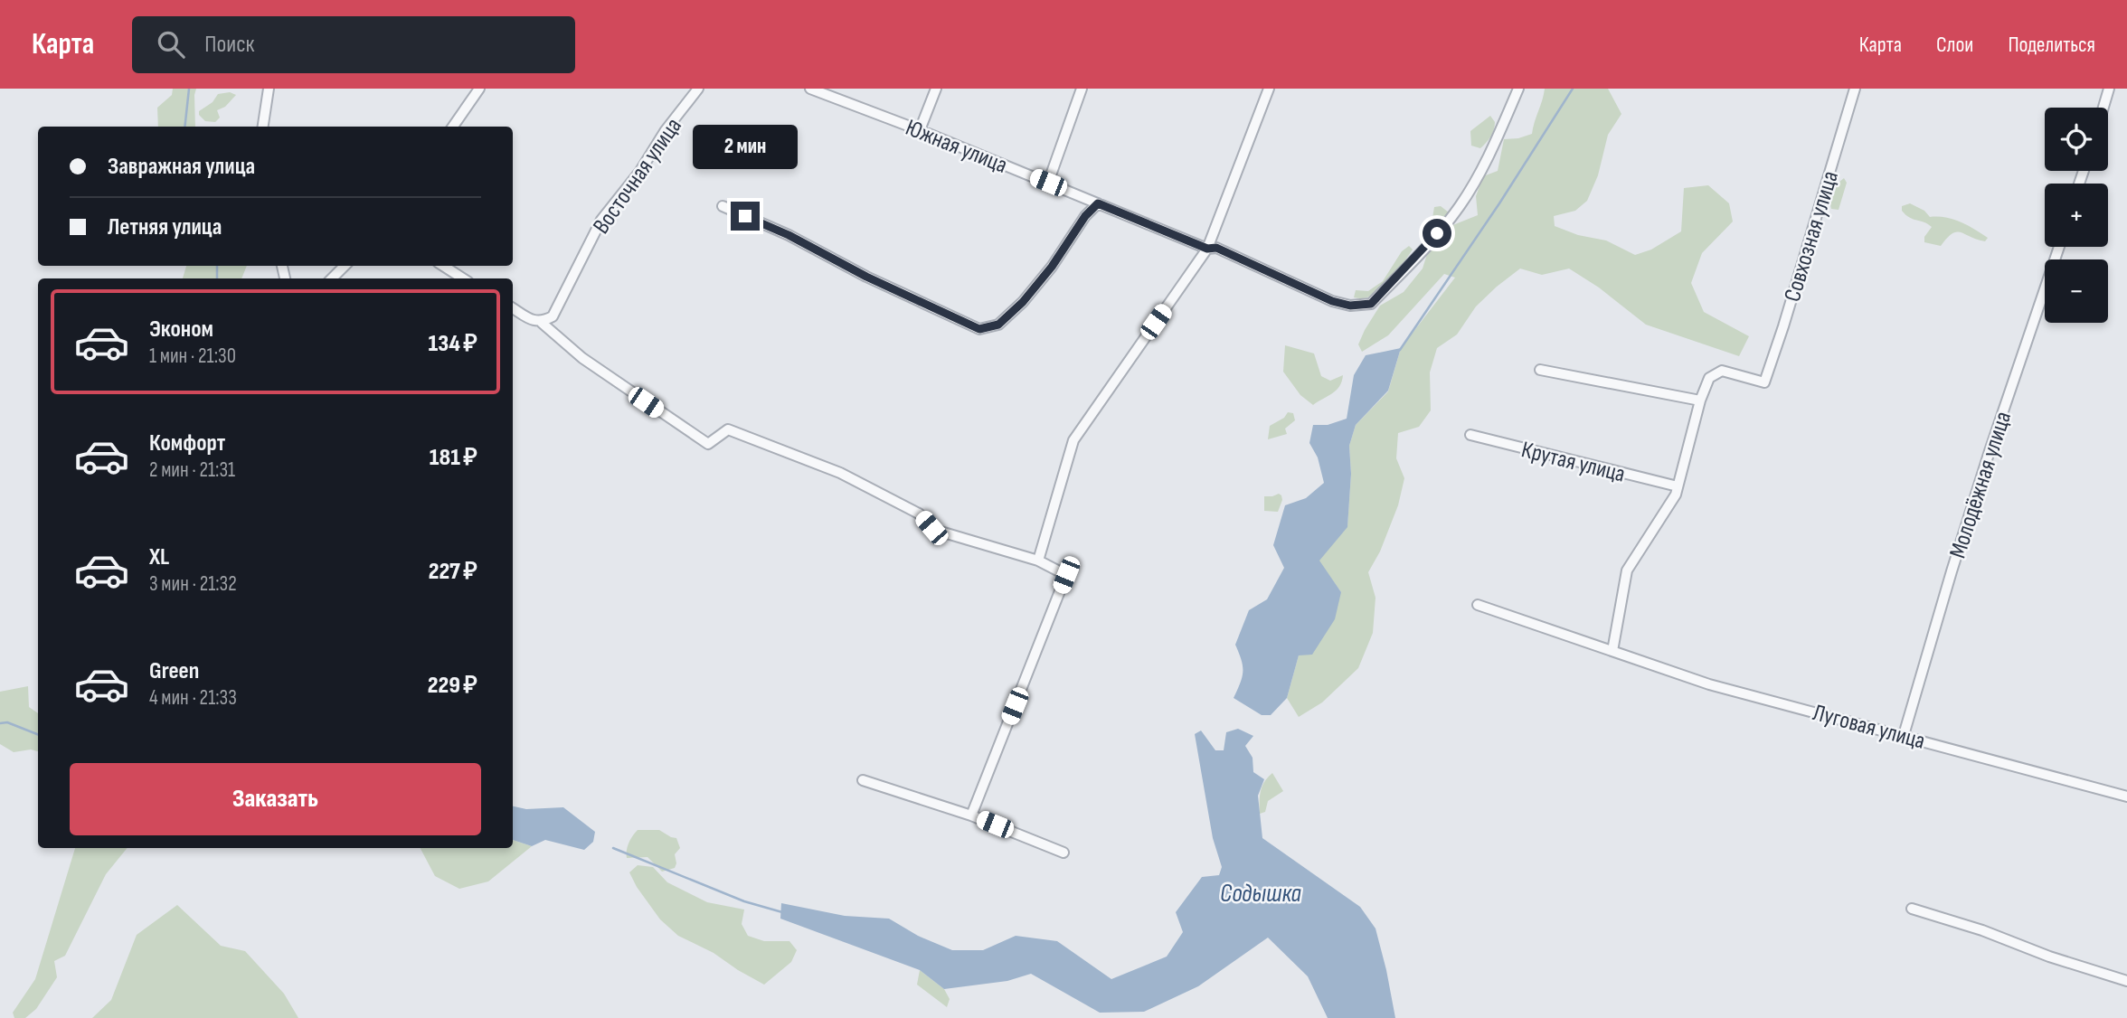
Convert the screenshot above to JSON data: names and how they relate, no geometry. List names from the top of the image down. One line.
{"streets":{"street":["Южная улица","Восточная улица","Совхозная улица","Крутая улица","Молодёжная улица","Луговая улица"]},"crossings":[["Молодёжная улица","Луговая улица"]],"water":["Содышка"],"page":{"header":"Карта","search":"Поиск","nav":["Карта","Слои","Поделиться"],"map_buttons":["+","−"],"bubble":"2 мин","banner":["Завражная улица","Летняя улица"],"list":[{"name":"Эконом","note":"1 мин · 21:30","value":"134 ₽"},{"name":"Комфорт","note":"2 мин · 21:31","value":"181 ₽"},{"name":"XL","note":"3 мин · 21:32","value":"227 ₽"},{"name":"Green","note":"4 мин · 21:33","value":"229 ₽"}],"buttons":"Заказать"}}
